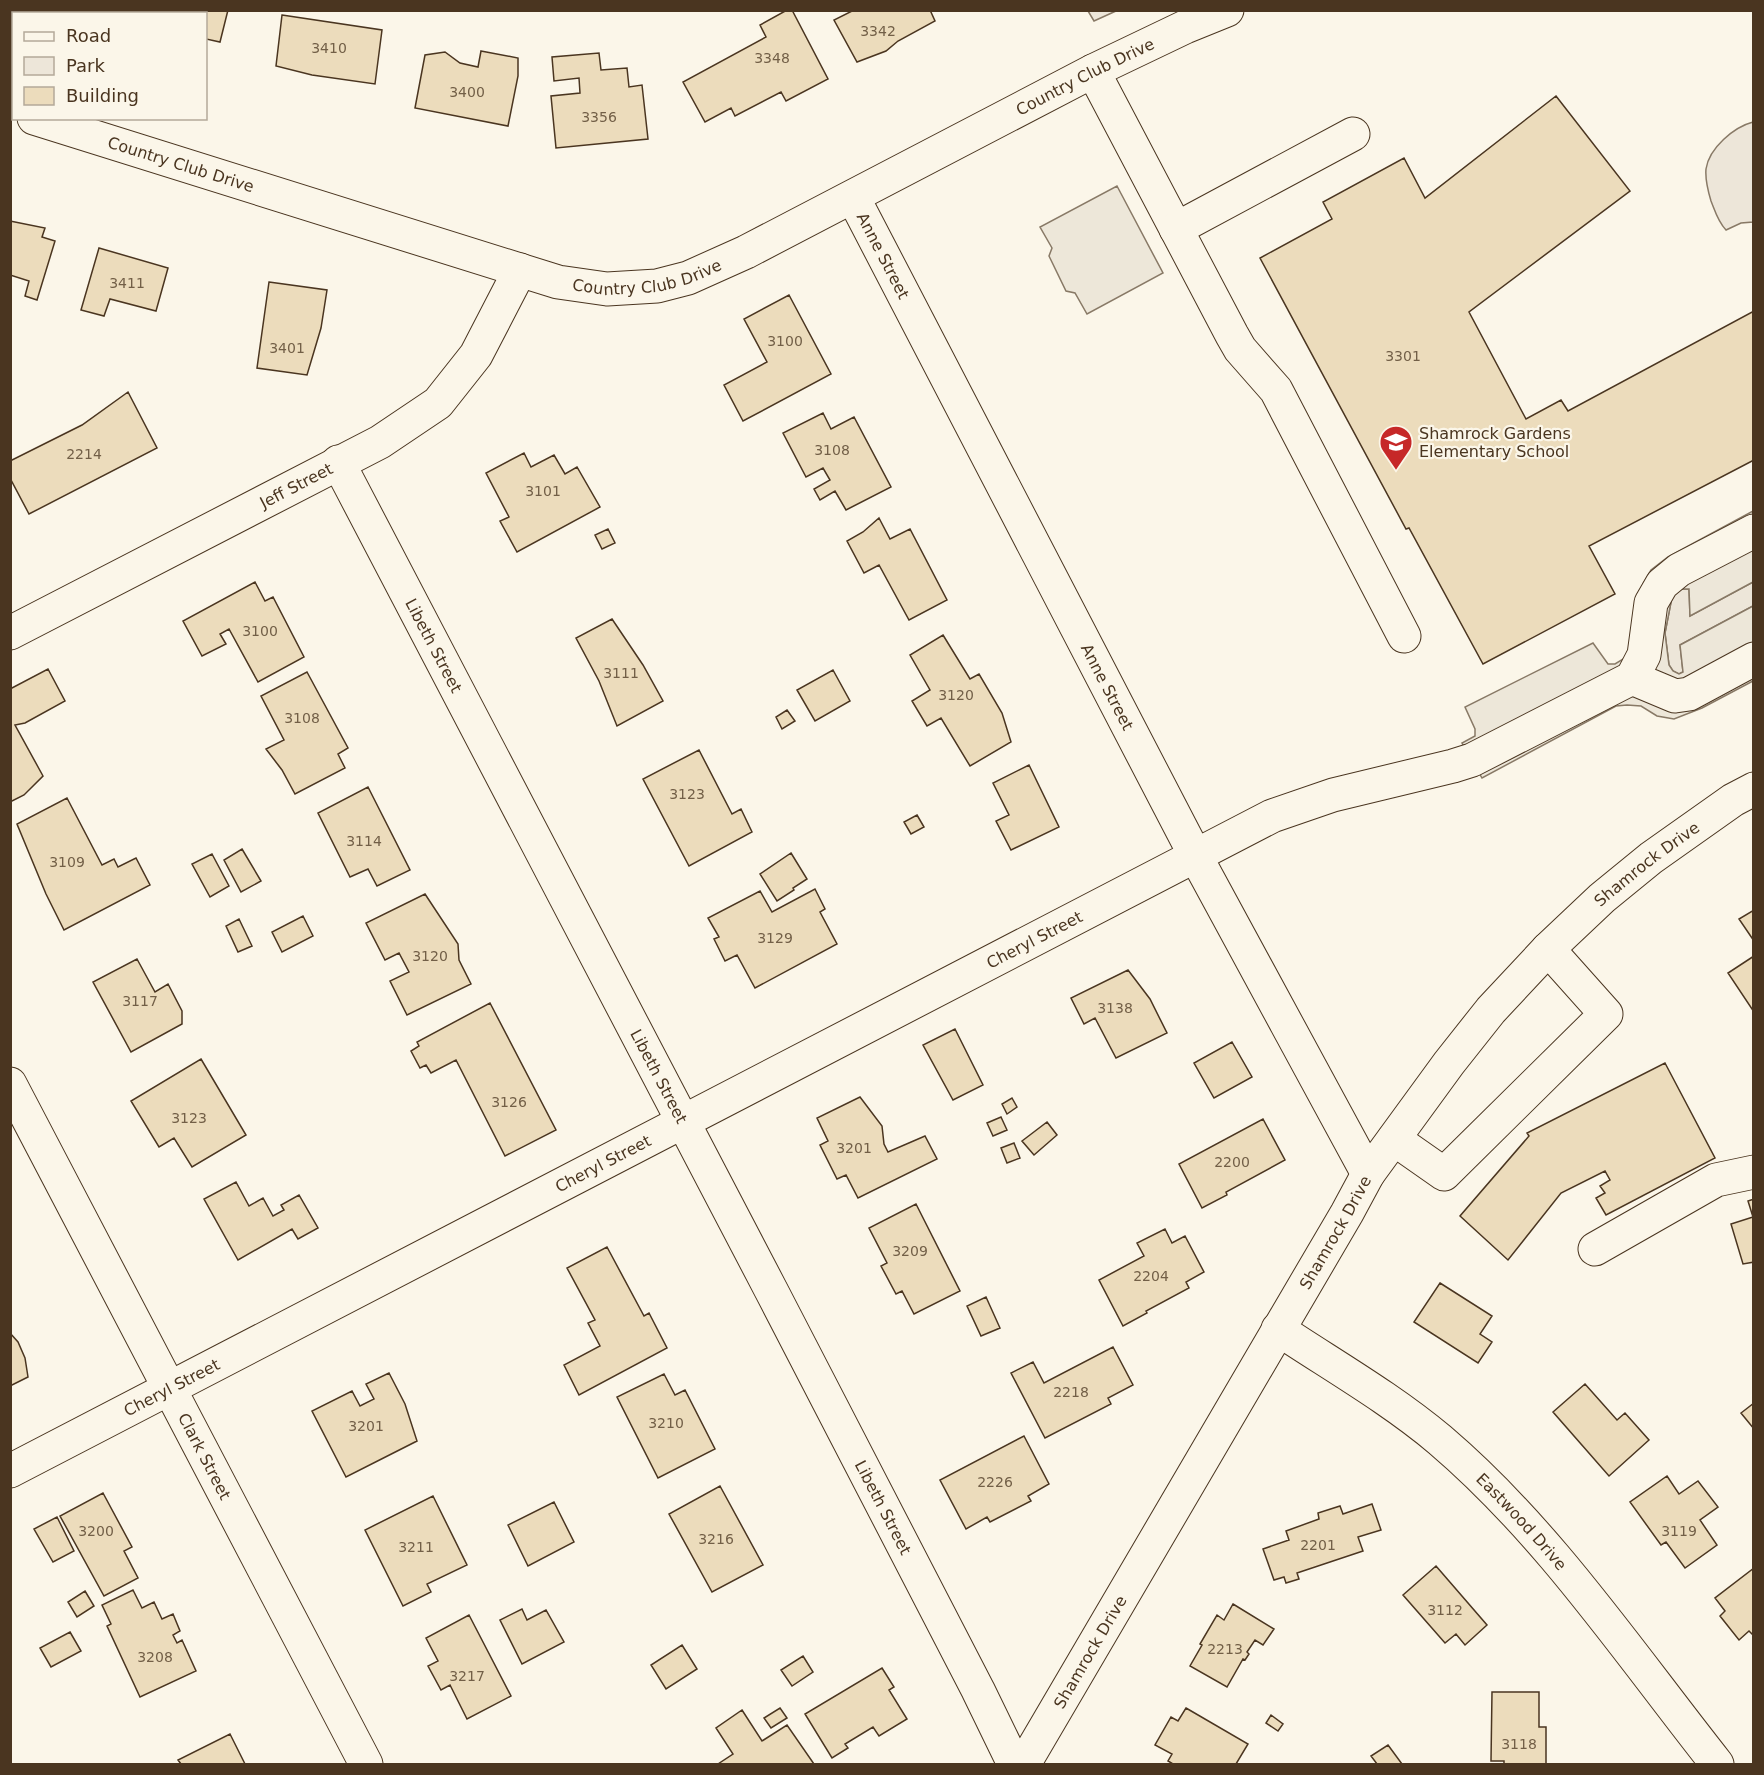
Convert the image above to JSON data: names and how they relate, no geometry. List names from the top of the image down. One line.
{"streets":{"street":["Country Club Drive","Anne Street","Jeff Street","Libeth Street","Shamrock Drive","Cheryl Street","Clark Street","Eastwood Drive"]},"crossings":[["Country Club Drive","Anne Street"],["Country Club Drive","Jeff Street"],["Anne Street","Shamrock Drive"],["Anne Street","Cheryl Street"],["Jeff Street","Libeth Street"],["Libeth Street","Cheryl Street"],["Shamrock Drive","Eastwood Drive"],["Cheryl Street","Clark Street"]],"places":{"school or university":["Shamrock Gardens Elementary School"]},"house_numbers":["3342","3410","3348","3400","3356","3411","3100","3401","3301","3108","2214","3101","3100","3111","3120","3108","3123","3114","3109","3129","3120","3117","3138","3126","3123","3201","2200","3209","2204","2218","3210","3201","2226","3200","3119","3216","2201","3211","3112","2213","3208","3217","3118"],"legend":["Road","Park","Building"]}
